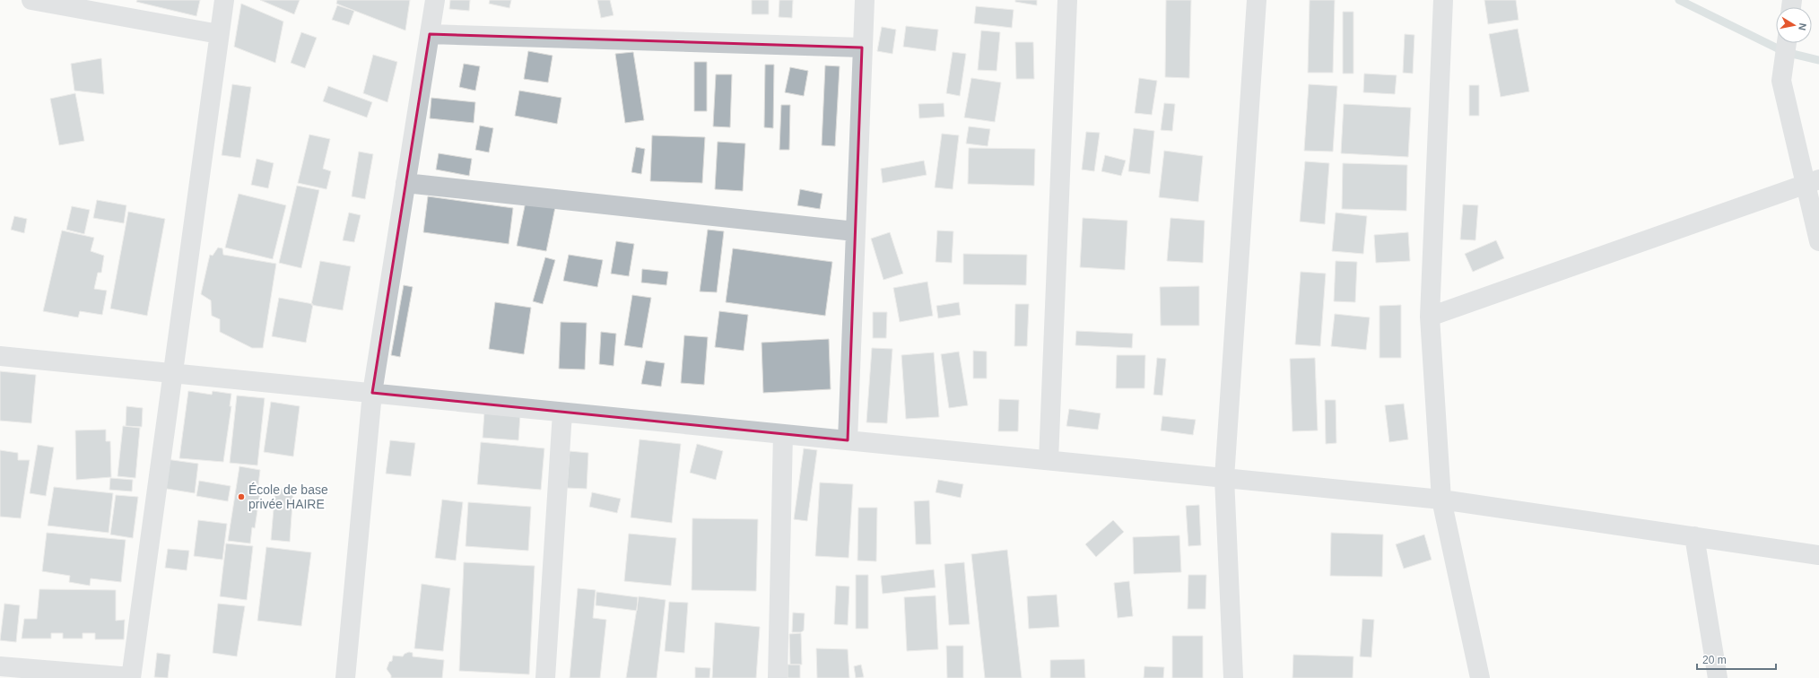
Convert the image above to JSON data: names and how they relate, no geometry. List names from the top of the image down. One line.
{"places":["École de base privée HAIRE"],"scale_bar":"20 m","north":"right"}
